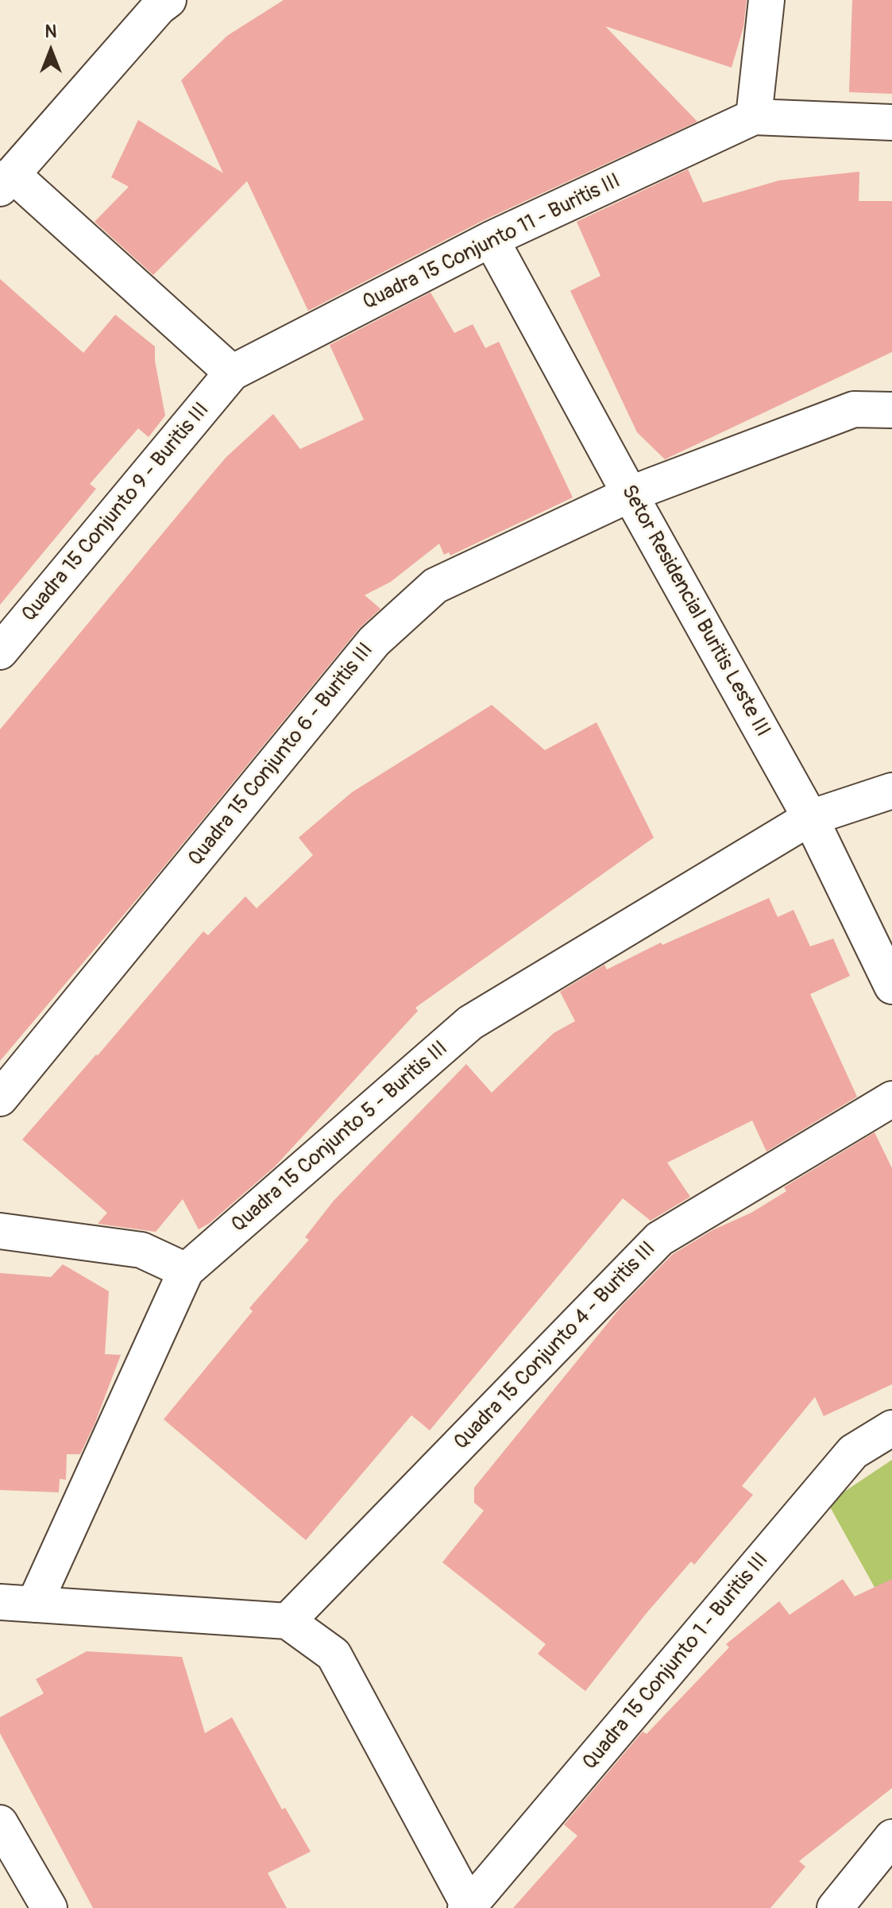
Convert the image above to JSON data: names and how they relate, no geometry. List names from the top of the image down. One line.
{"streets":{"street":["Quadra 15 Conjunto 11 - Buritis III","Quadra 15 Conjunto 9 - Buritis III","Setor Residencial Buritis Leste III","Quadra 15 Conjunto 6 - Buritis III","Quadra 15 Conjunto 5 - Buritis III","Quadra 15 Conjunto 4 - Buritis III","Quadra 15 Conjunto 1 - Buritis III"]},"crossings":[["Quadra 15 Conjunto 11 - Buritis III","Quadra 15 Conjunto 9 - Buritis III"],["Quadra 15 Conjunto 11 - Buritis III","Setor Residencial Buritis Leste III"],["Setor Residencial Buritis Leste III","Quadra 15 Conjunto 6 - Buritis III"],["Setor Residencial Buritis Leste III","Quadra 15 Conjunto 5 - Buritis III"]],"north":"top"}
